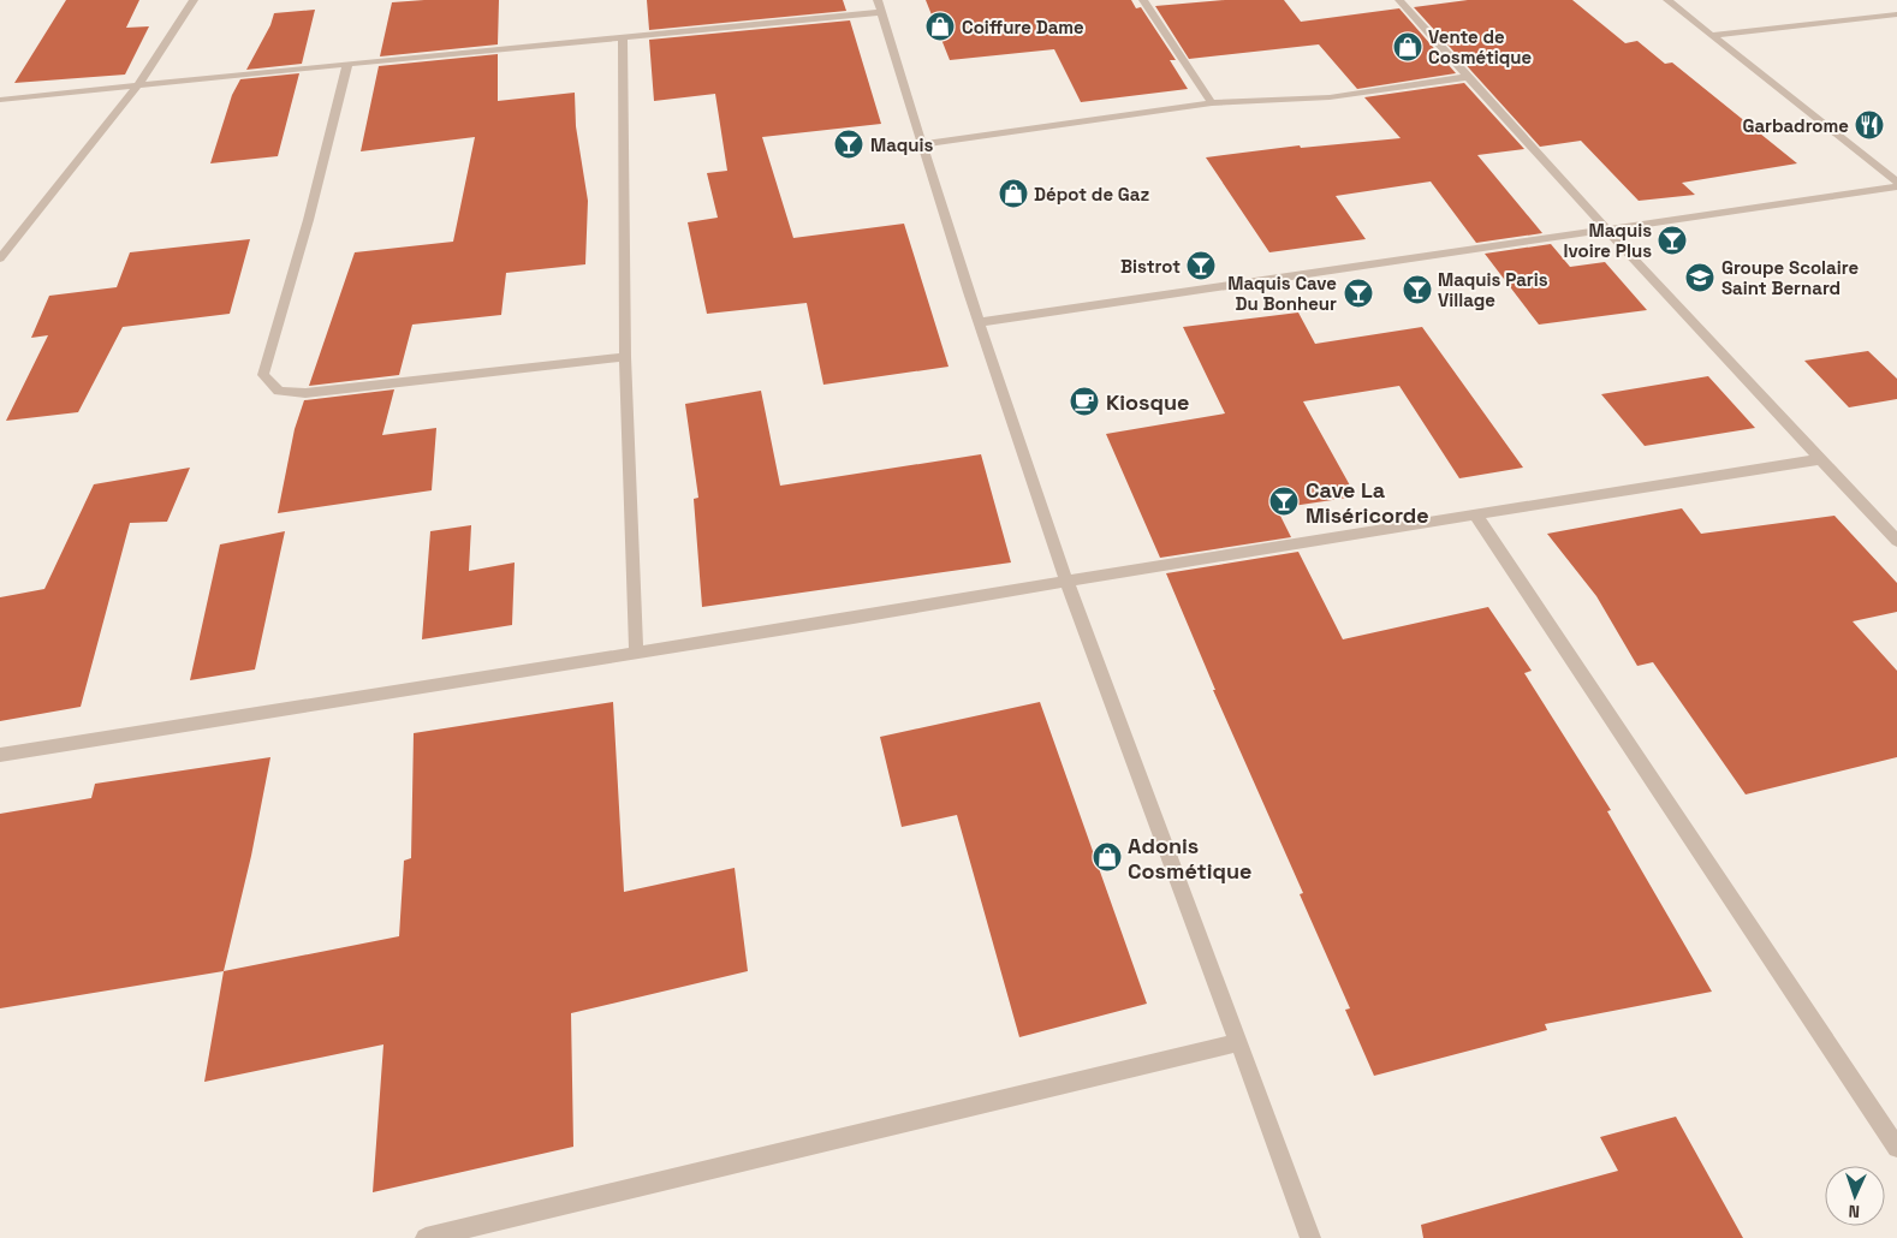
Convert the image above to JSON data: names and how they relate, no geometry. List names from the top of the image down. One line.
{"places":{"shop":["Coiffure Dame","Vente de Cosmétique","Dépot de Gaz","Adonis Cosmétique"],"restaurant":["Garbadrome"],"bar":["Maquis","Maquis Ivoire Plus","Bistrot","Maquis Paris Village","Maquis Cave Du Bonheur","Cave La Miséricorde"],"school or university":["Groupe Scolaire Saint Bernard"],"cafe":["Kiosque"]},"north":"bottom"}
